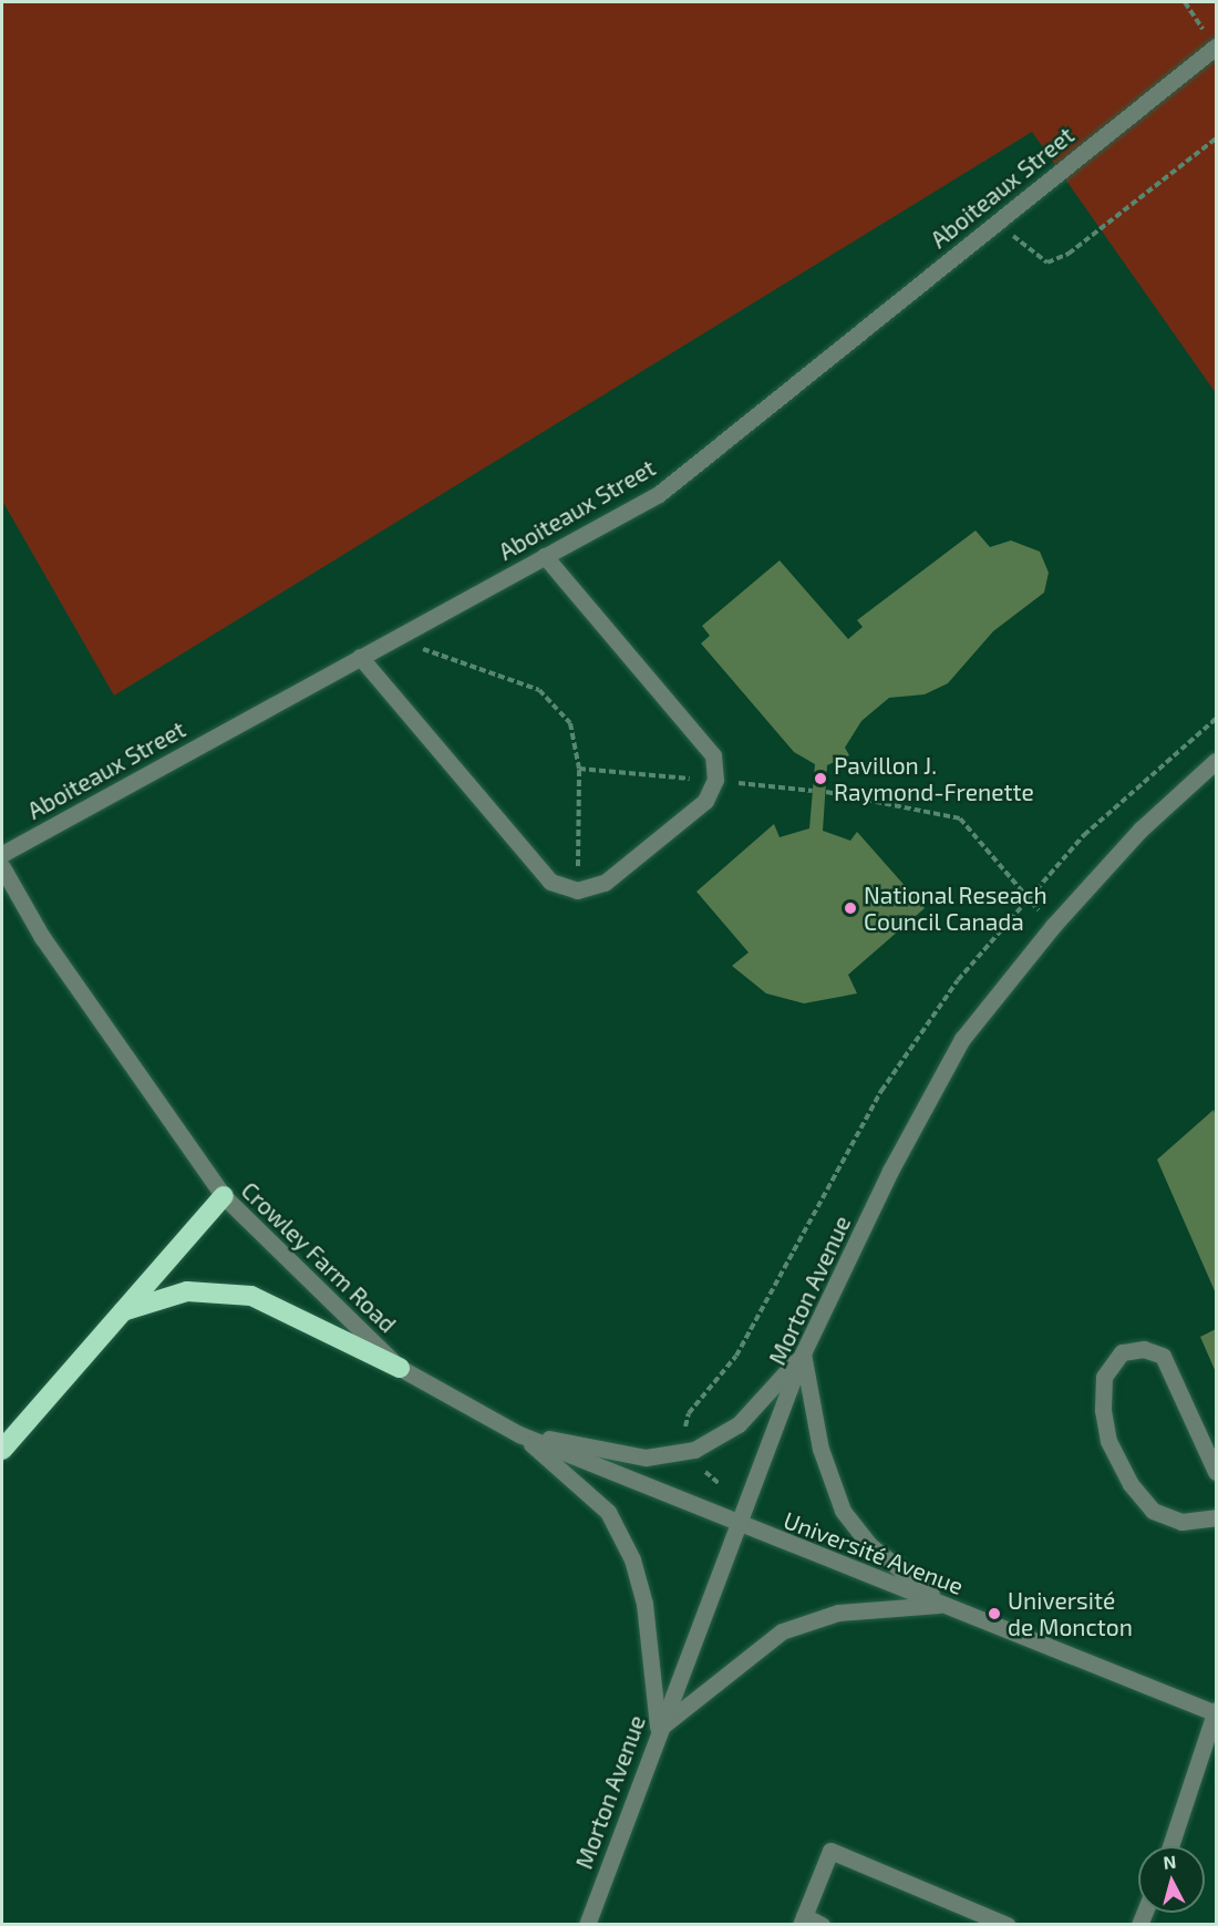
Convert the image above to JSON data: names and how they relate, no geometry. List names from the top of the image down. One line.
{"streets":{"street":["Aboiteaux Street","Crowley Farm Road","Morton Avenue","Université Avenue"]},"crossings":[["Crowley Farm Road","Morton Avenue"],["Crowley Farm Road","Université Avenue"],["Morton Avenue","Université Avenue"]],"places":["Pavillon J. Raymond-Frenette","National Reseach Council Canada","Université de Moncton"],"north":"top"}
